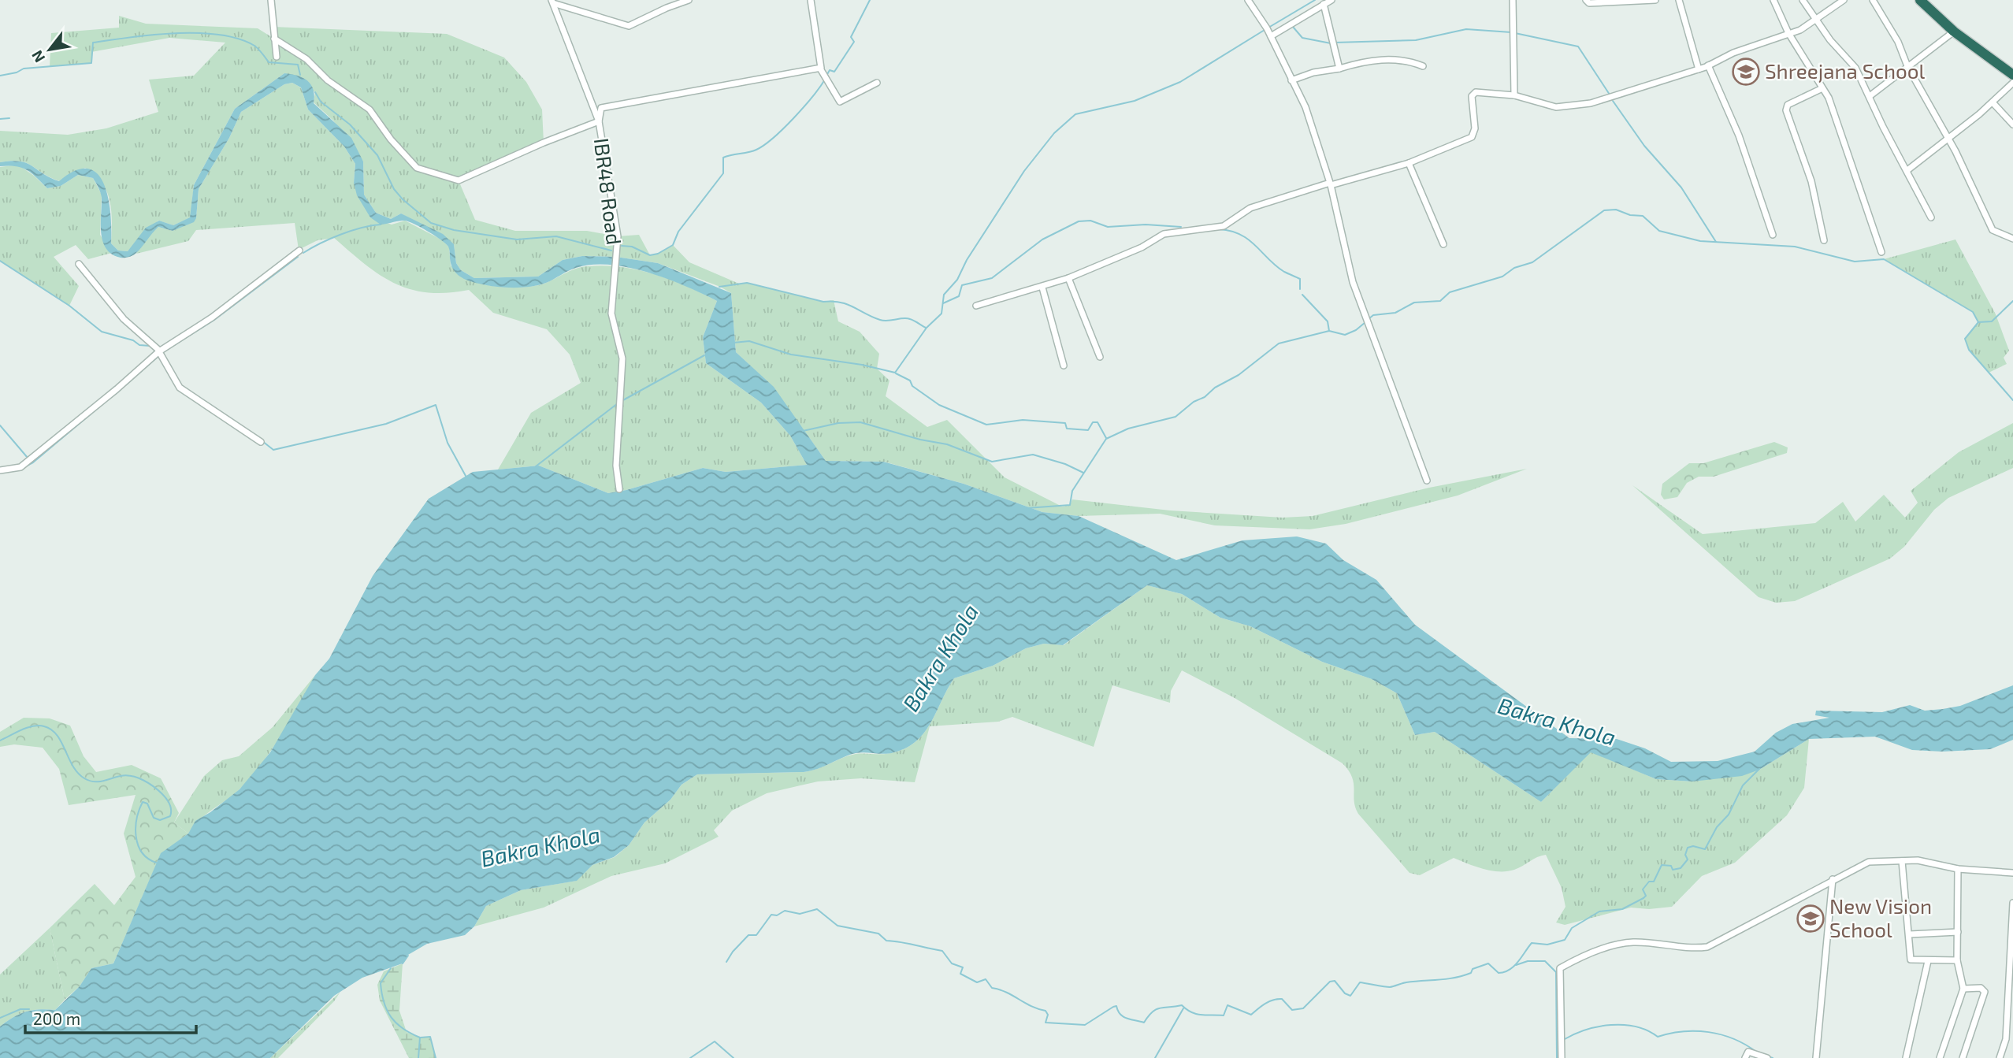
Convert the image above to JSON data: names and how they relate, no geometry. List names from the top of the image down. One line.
{"streets":{"street":["IBR48 Road"]},"water":["Bakra Khola"],"places":{"school or university":["Shreejana School","New Vision School"]},"scale_bar":"200 m","north":"bottom left"}
